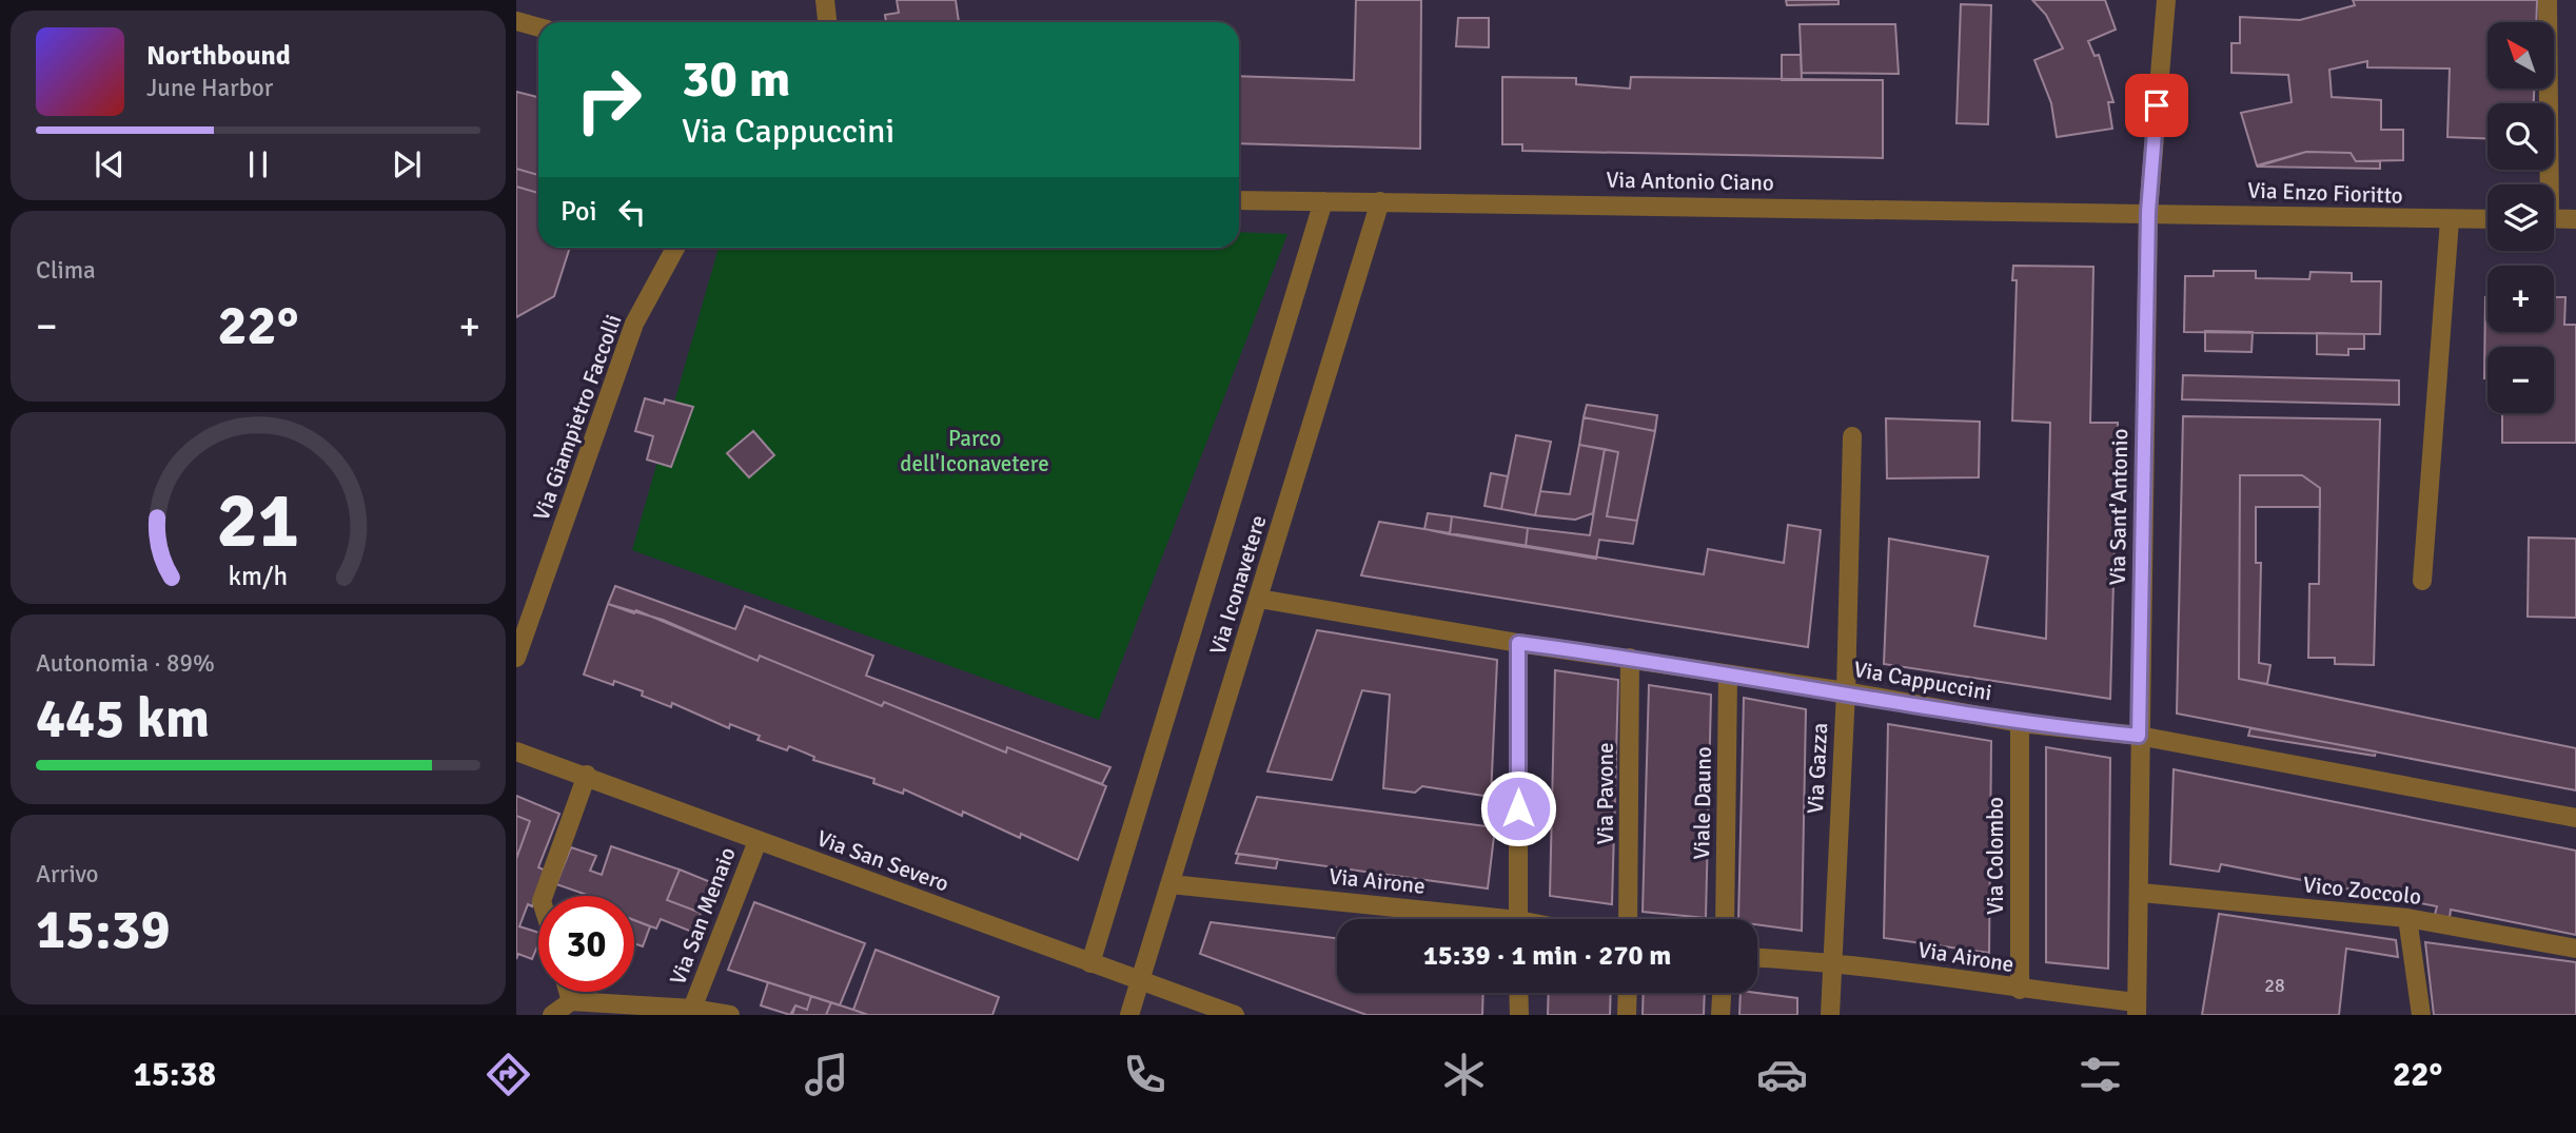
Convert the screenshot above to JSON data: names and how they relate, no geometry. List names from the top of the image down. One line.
{"streets":{"street":["Via Antonio Ciano","Via Enzo Fioritto","Via Giampietro Faccolli","Via Sant'Antonio","Via Iconavetere","Via Cappuccini","Via Gazza","Via Pavone","Viale Dauno","Via Colombo","Via San Severo","Via Airone","Vico Zoccolo","Via San Menaio"]},"crossings":[["Via Antonio Ciano","Via Enzo Fioritto"],["Via Antonio Ciano","Via Sant'Antonio"],["Via Antonio Ciano","Via Iconavetere"],["Via Enzo Fioritto","Via Sant'Antonio"],["Via Sant'Antonio","Via Cappuccini"],["Via Sant'Antonio","Via Airone"],["Via Sant'Antonio","Vico Zoccolo"],["Via Iconavetere","Via Cappuccini"],["Via Iconavetere","Via San Severo"],["Via Iconavetere","Via Airone"],["Via Cappuccini","Via Gazza"],["Via Cappuccini","Via Pavone"],["Via Cappuccini","Viale Dauno"],["Via Cappuccini","Via Colombo"],["Via Gazza","Via Airone"],["Via Colombo","Via Airone"],["Via San Severo","Via San Menaio"]],"parks":["Parco dell'Iconavetere"],"house_numbers":["28"],"north":"top left","page":{"map_buttons":["+","−"],"turn":["30 m","Via Cappuccini"],"song":["Northbound","June Harbor"],"then":"Poi","tile":["Clima",["Autonomia · 89%","445 km"],["Arrivo","15:39"]],"heat":["−","22°","+"],"limit":"30","trip":"15:39 · 1 min · 270 m","tabs":["15:38","22°"],"gauge":["21","km/h"]}}
